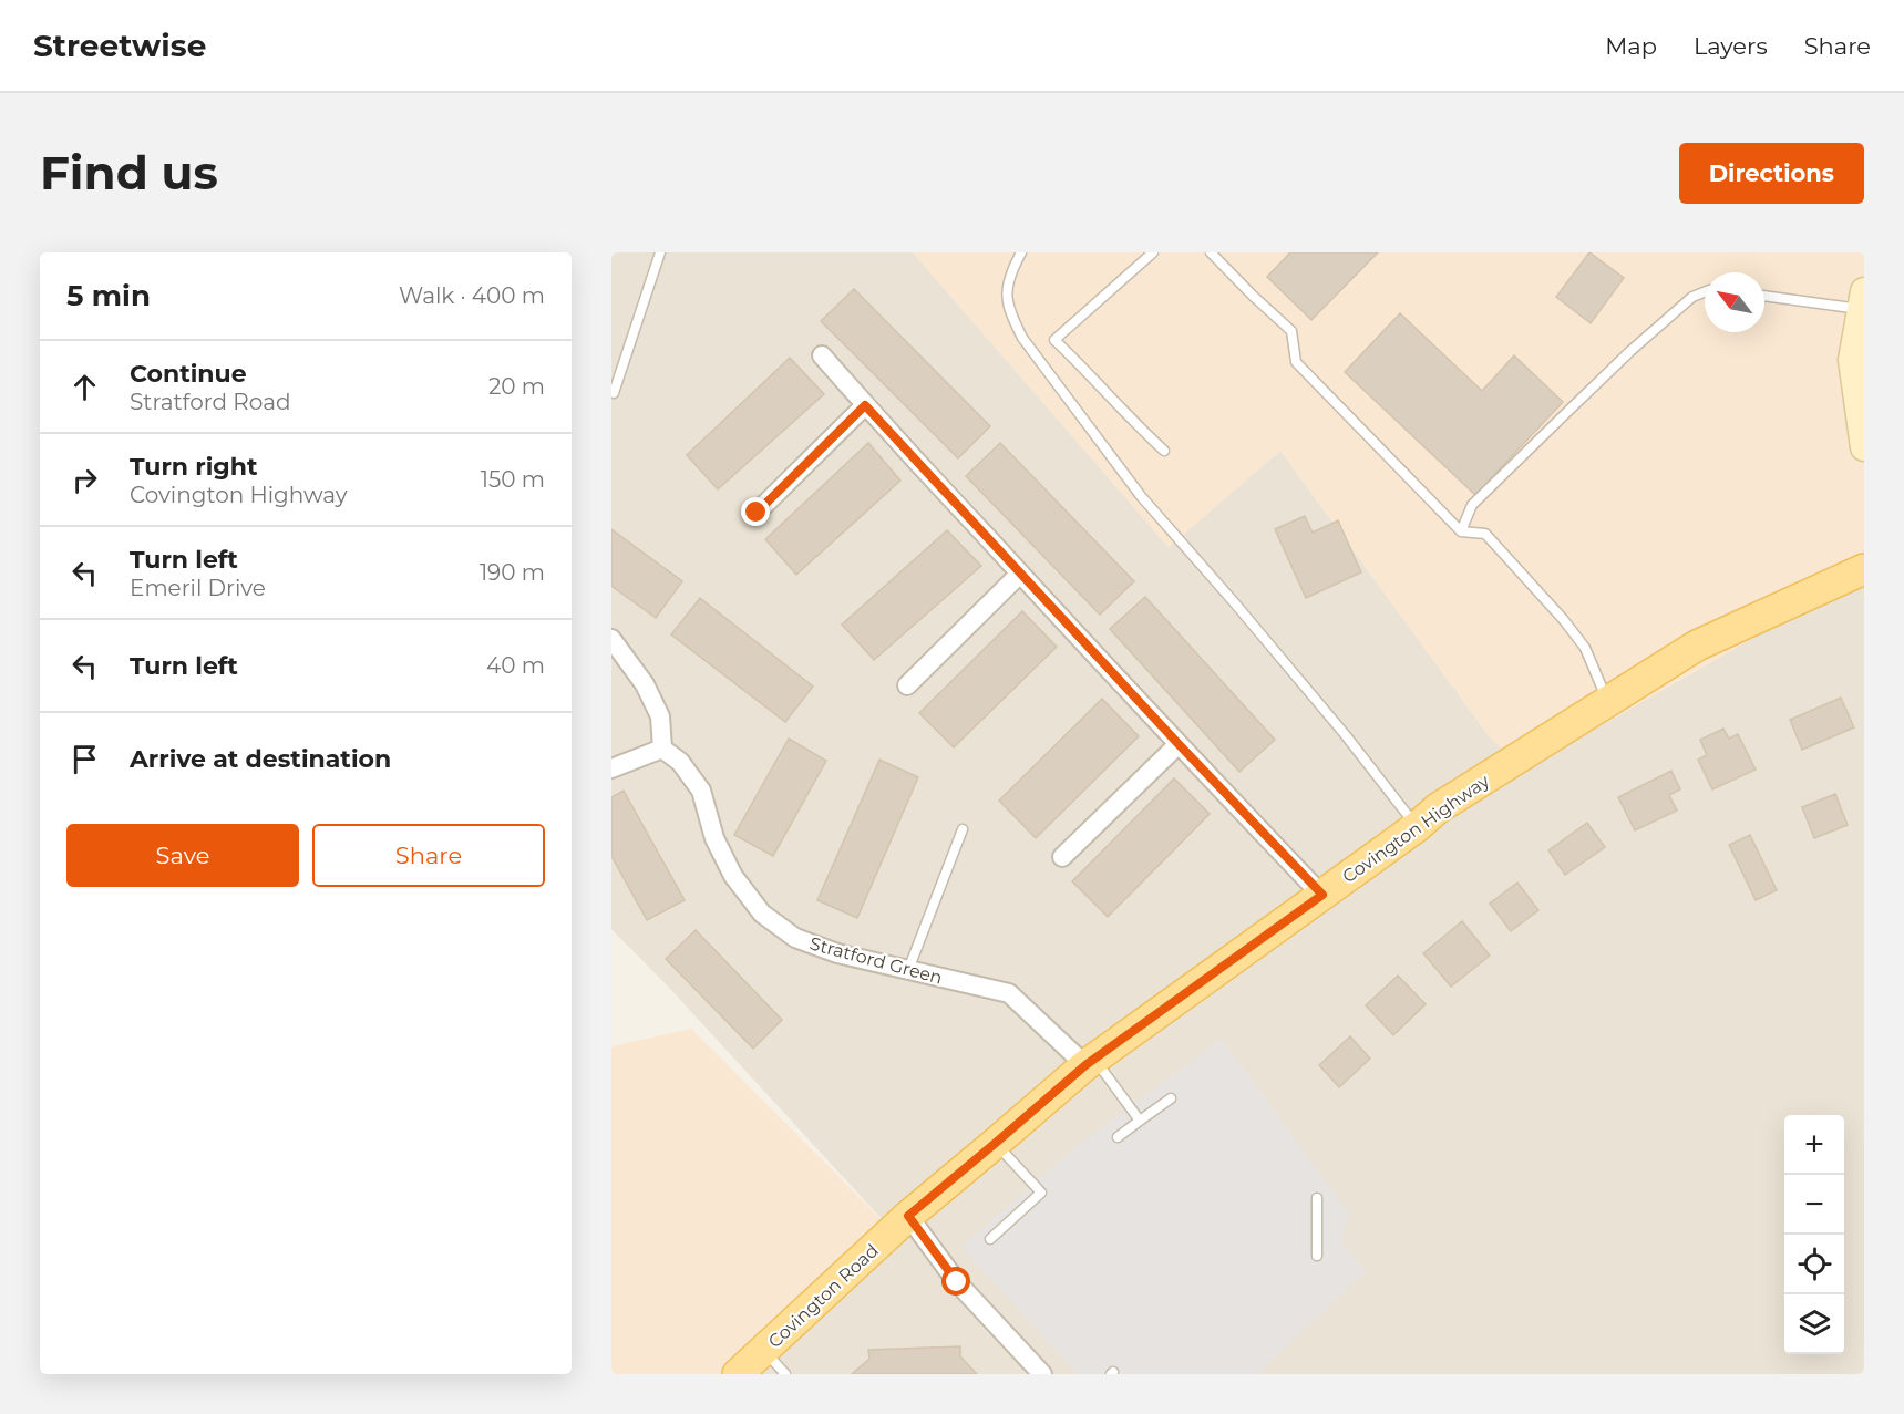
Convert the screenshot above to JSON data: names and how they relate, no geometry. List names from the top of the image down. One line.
{"streets":{"main road":["Covington Highway","Covington Road"],"street":["Stratford Green"]},"crossings":[["Covington Highway","Stratford Green"],["Covington Highway","Covington Road"]],"north":"top left","page":{"header":"Streetwise","nav":["Map","Layers","Share"],"buttons":["Directions",["Save","Share"]],"title":"Find us","heading":["5 min","Walk · 400 m"],"list":[["Continue","Stratford Road","20 m"],["Turn right","Covington Highway","150 m"],["Turn left","Emeril Drive","190 m"],["Turn left","40 m"],"Arrive at destination"],"map_buttons":["+","−"]}}
